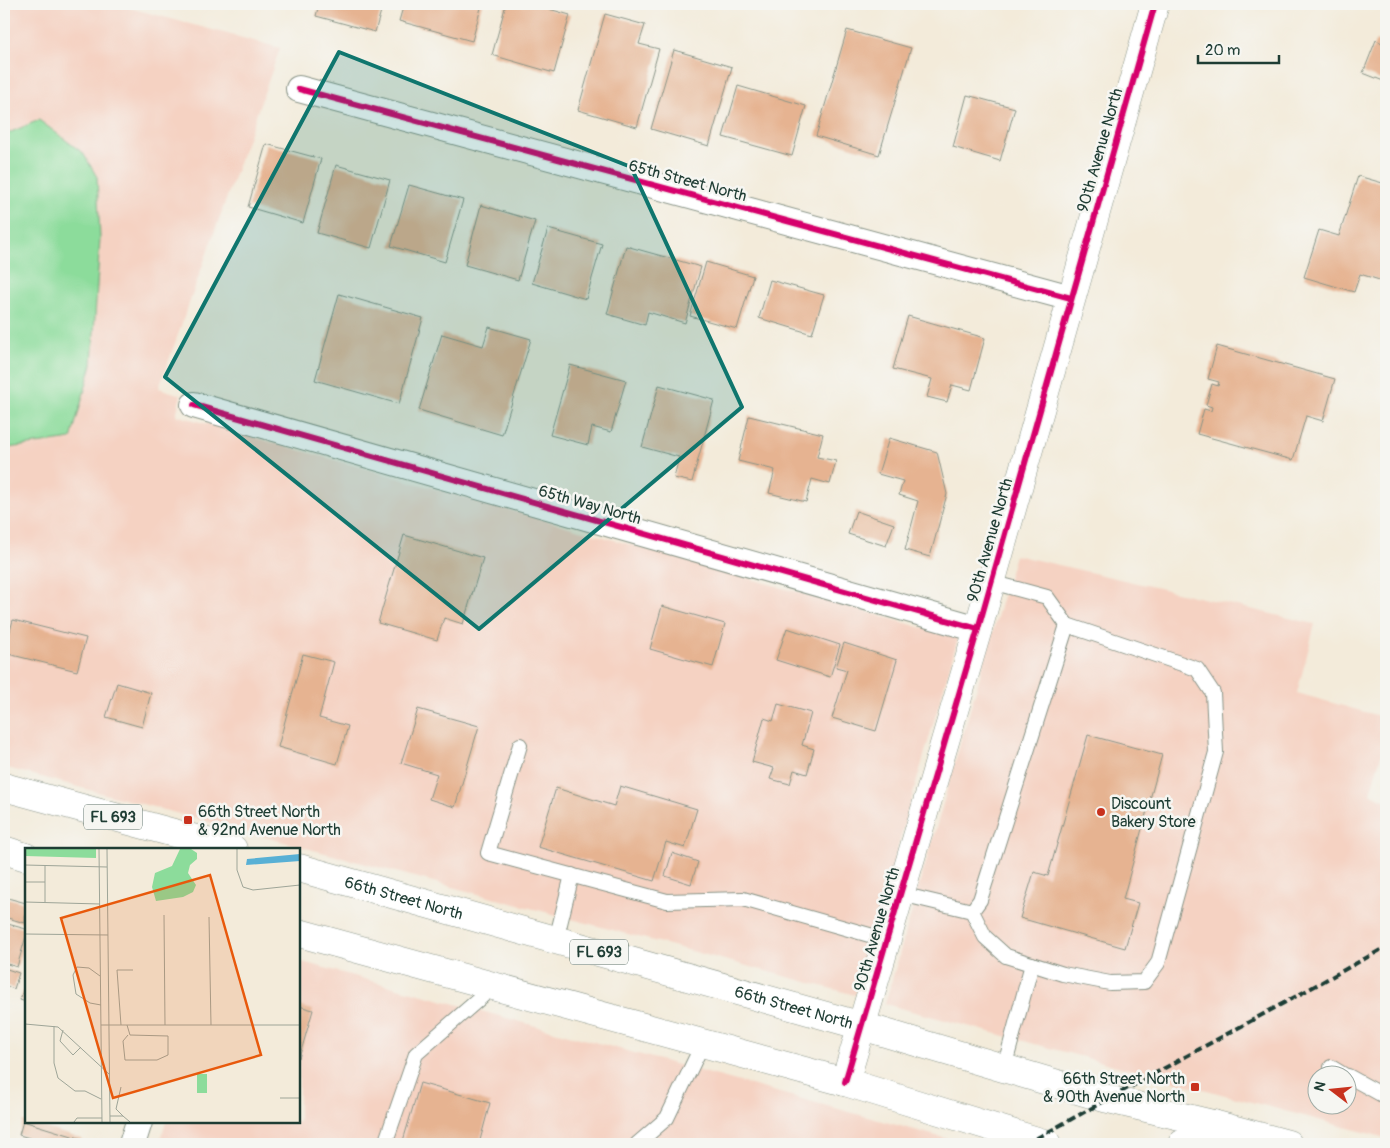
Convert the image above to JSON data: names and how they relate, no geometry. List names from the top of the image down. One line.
{"streets":{"main road":["90th Avenue North","FL 693","66th Street North"],"street":["65th Street North","65th Way North"]},"crossings":[["90th Avenue North","65th Street North"],["90th Avenue North","65th Way North"],["90th Avenue North","66th Street North"]],"places":{"other":["Discount Bakery Store"],"transit":["66th Street North & 92nd Avenue North","66th Street North & 90th Avenue North"]},"scale_bar":"20 m","north":"left"}
